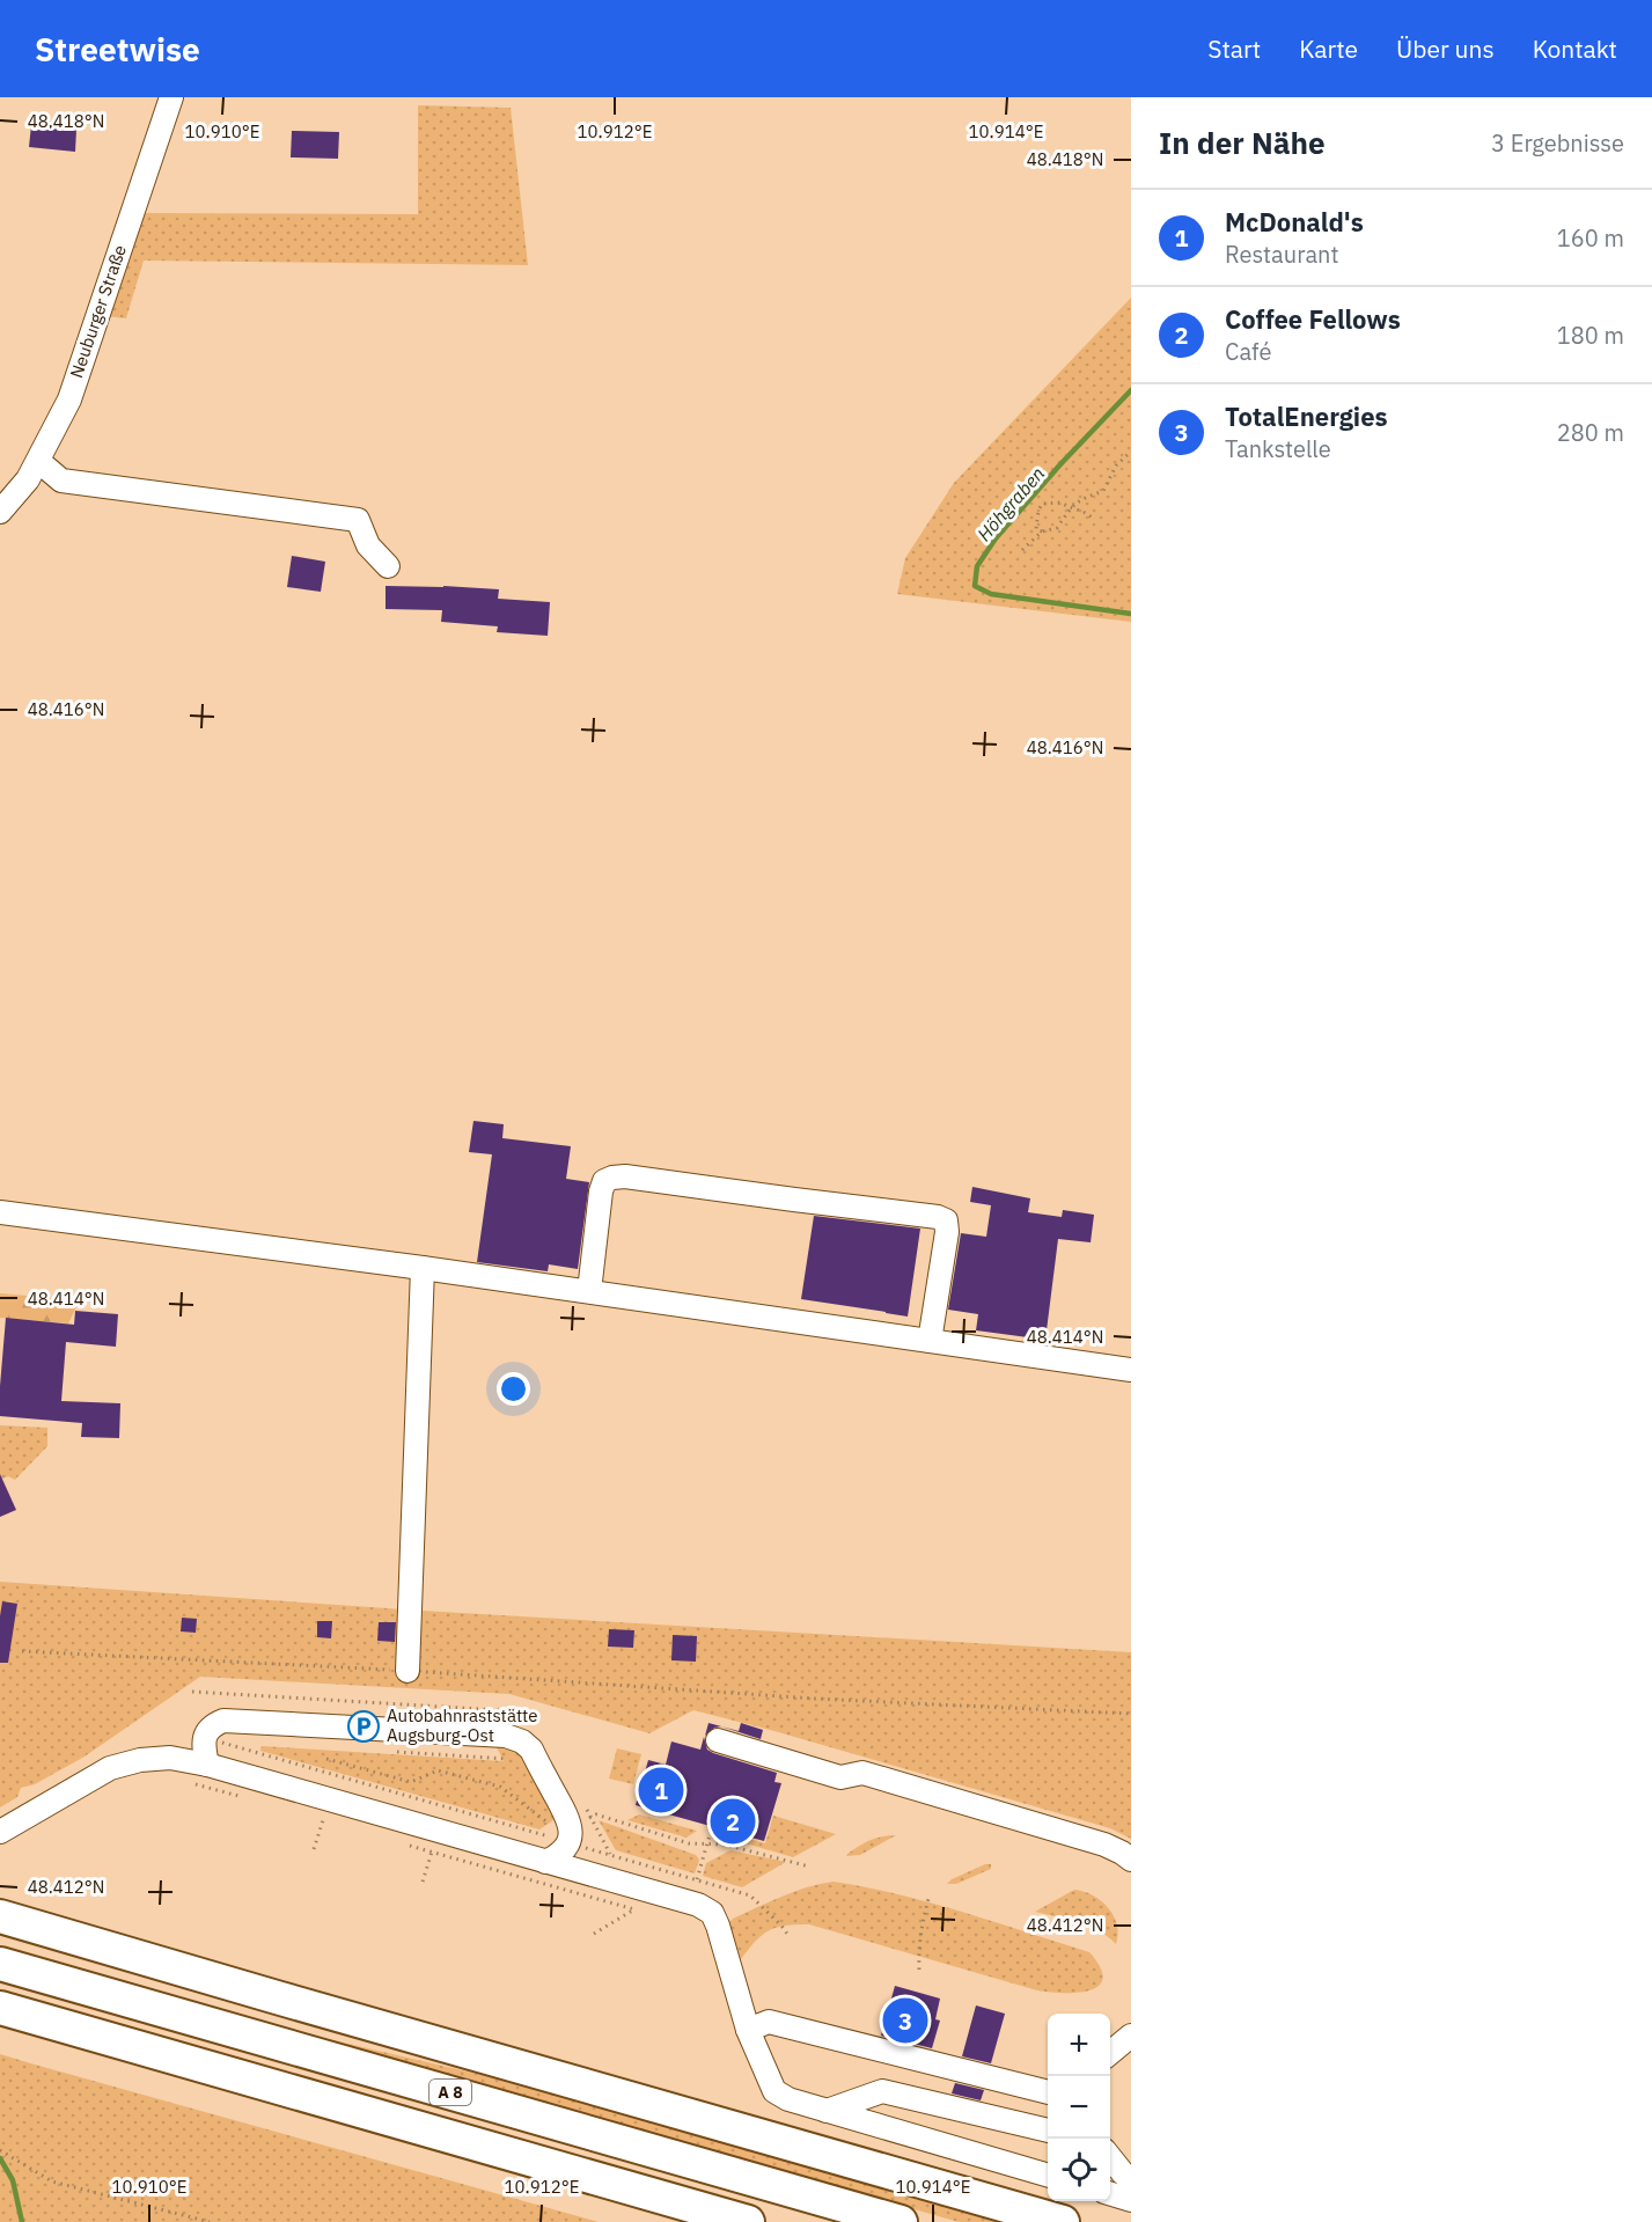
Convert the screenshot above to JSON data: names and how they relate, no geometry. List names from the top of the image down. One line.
{"streets":{"highway":["A 8"],"street":["Neuburger Straße"]},"water":["Höhgraben"],"places":{"parking":["Autobahnraststätte Augsburg-Ost"]},"page":{"header":"Streetwise","nav":["Start","Karte","Über uns","Kontakt"],"heading":["In der Nähe","3 Ergebnisse"],"list":[{"mark":"1","name":"McDonald's","note":"Restaurant","value":"160 m"},{"mark":"2","name":"Coffee Fellows","note":"Café","value":"180 m"},{"mark":"3","name":"TotalEnergies","note":"Tankstelle","value":"280 m"}],"pins":["1","2","3"],"map_buttons":["+","−"]},"coordinates":["48.418°N","10.910°E","10.912°E","10.914°E","48.416°N","48.414°N","48.412°N"]}
